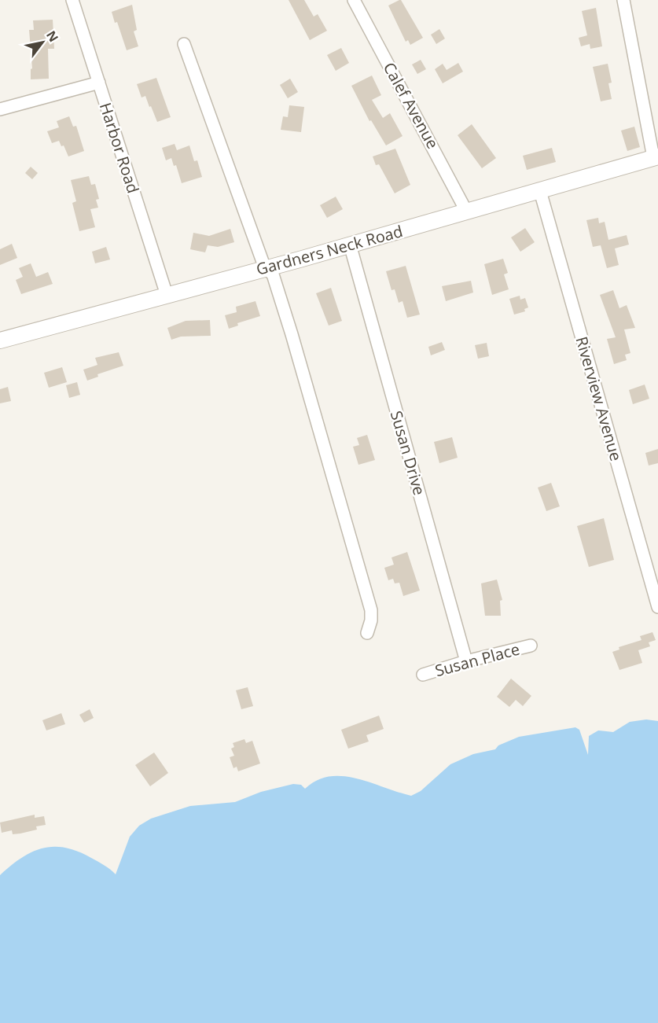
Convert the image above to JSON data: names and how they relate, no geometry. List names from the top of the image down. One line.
{"streets":{"street":["Calef Avenue","Harbor Road","Gardners Neck Road","Riverview Avenue","Susan Drive","Susan Place"]},"crossings":[["Calef Avenue","Gardners Neck Road"],["Harbor Road","Gardners Neck Road"],["Gardners Neck Road","Riverview Avenue"],["Gardners Neck Road","Susan Drive"],["Susan Drive","Susan Place"]],"north":"top right"}
